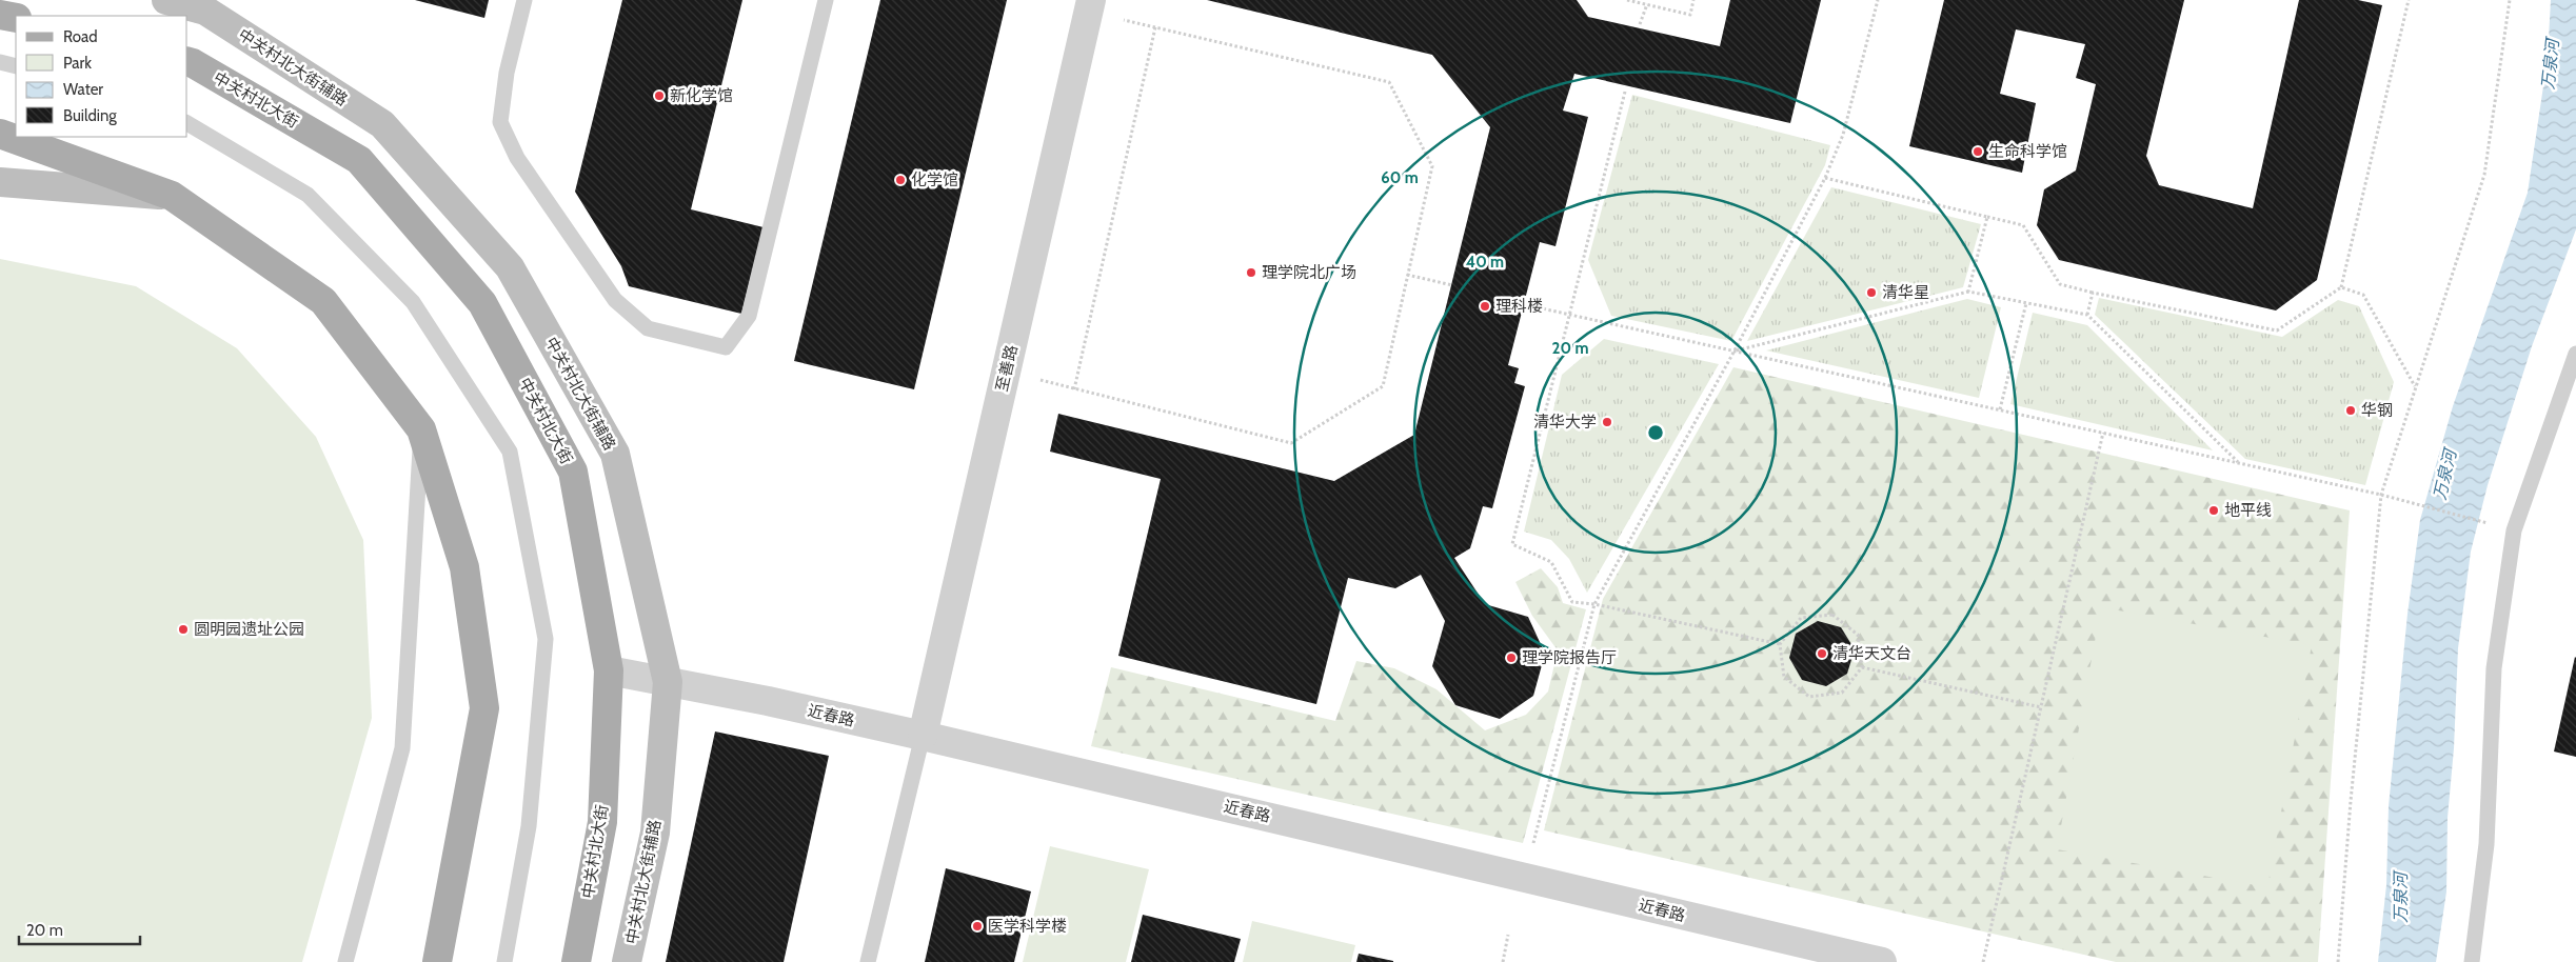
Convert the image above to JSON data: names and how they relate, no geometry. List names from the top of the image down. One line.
{"streets":{"main road":["中关村北大街"],"street":["中关村北大街辅路","至善路","近春路"]},"crossings":[["中关村北大街辅路","近春路"],["中关村北大街","近春路"],["至善路","近春路"]],"water":["万泉河"],"places":["新化学馆","生命科学馆","化学馆","理学院北广场","清华星","理科楼","华钢","清华大学","地平线","圆明园遗址公园","清华天文台","理学院报告厅","医学科学楼"],"legend":["Road","Park","Water","Building"],"scale_bar":"20 m","rings":["60 m","40 m","20 m"]}
